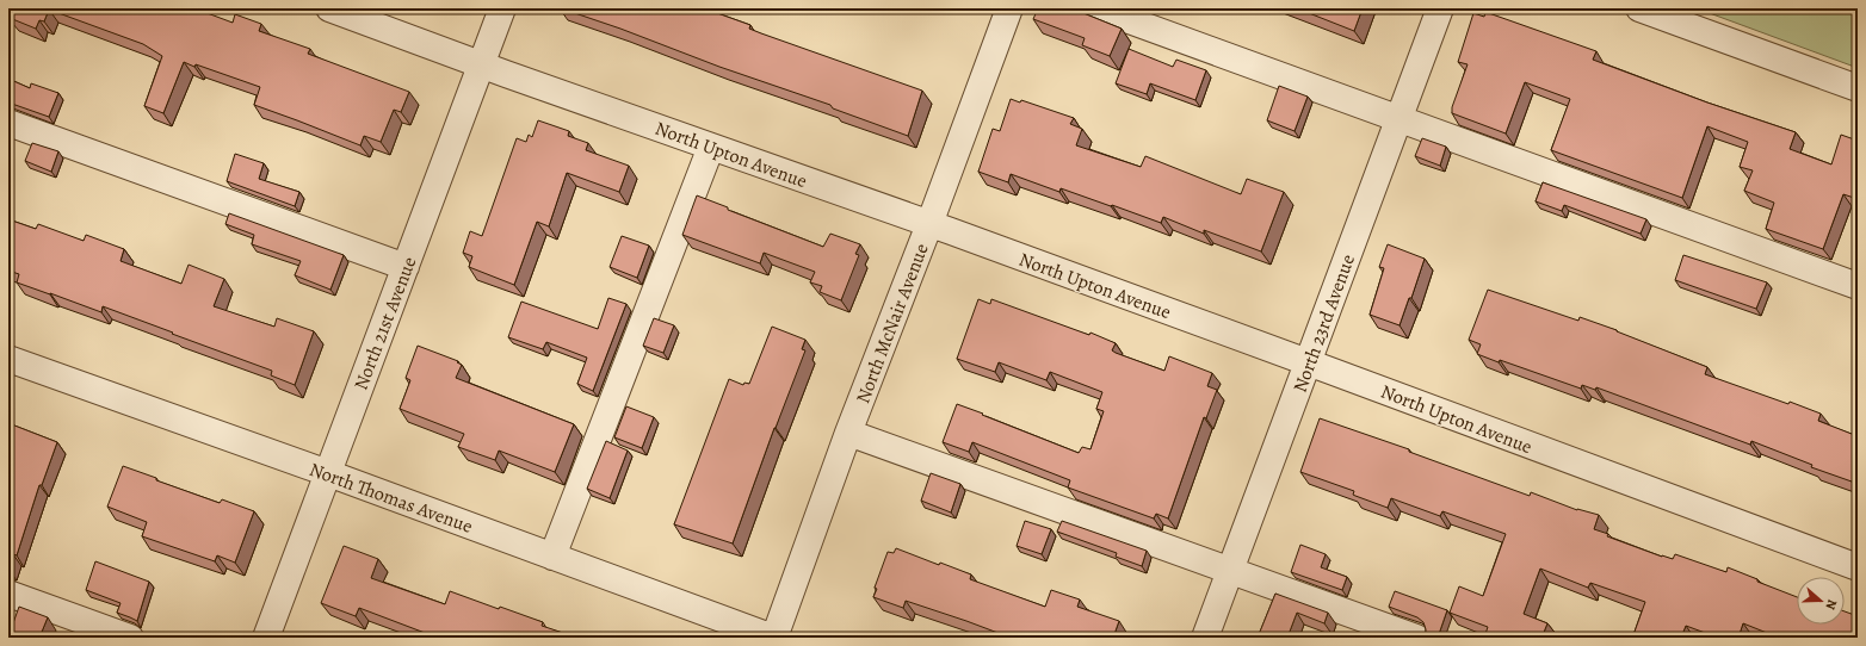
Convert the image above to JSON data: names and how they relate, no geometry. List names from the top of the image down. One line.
{"streets":{"street":["North Upton Avenue","North 21st Avenue","North McNair Avenue","North 23rd Avenue","North Thomas Avenue"]},"crossings":[["North Upton Avenue","North 21st Avenue"],["North Upton Avenue","North McNair Avenue"],["North Upton Avenue","North 23rd Avenue"],["North 21st Avenue","North Thomas Avenue"],["North McNair Avenue","North Thomas Avenue"]],"north":"right"}
